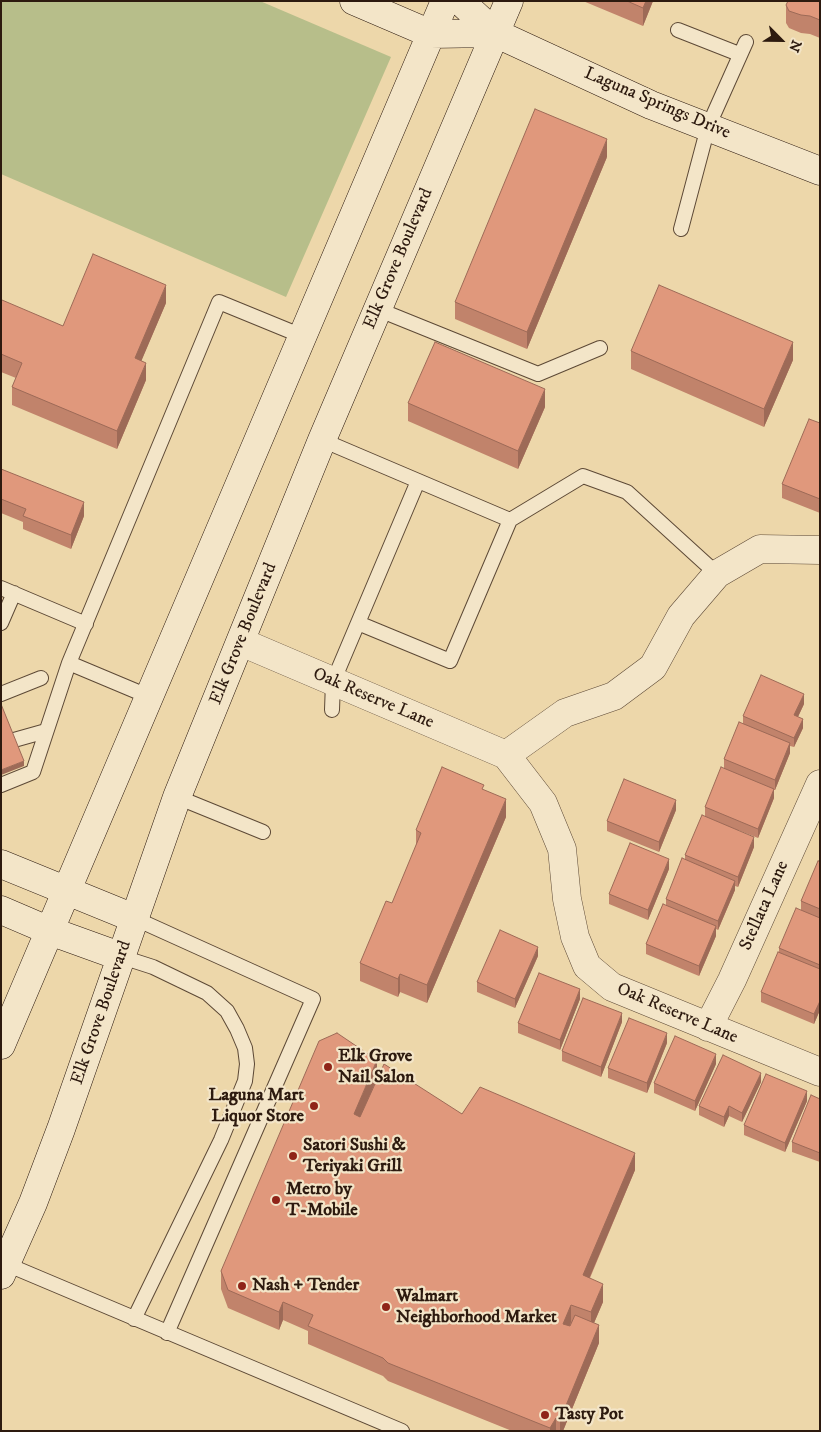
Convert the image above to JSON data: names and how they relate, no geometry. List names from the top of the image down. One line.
{"streets":{"main road":["Laguna Springs Drive","Elk Grove Boulevard","Oak Reserve Lane","Stellata Lane"]},"crossings":[["Laguna Springs Drive","Elk Grove Boulevard"],["Elk Grove Boulevard","Oak Reserve Lane"],["Oak Reserve Lane","Stellata Lane"]],"places":["Elk Grove Nail Salon","Laguna Mart Liquor Store","Satori Sushi & Teriyaki Grill","Metro by T-Mobile","Nash + Tender","Walmart Neighborhood Market","Tasty Pot"],"north":"bottom right"}
